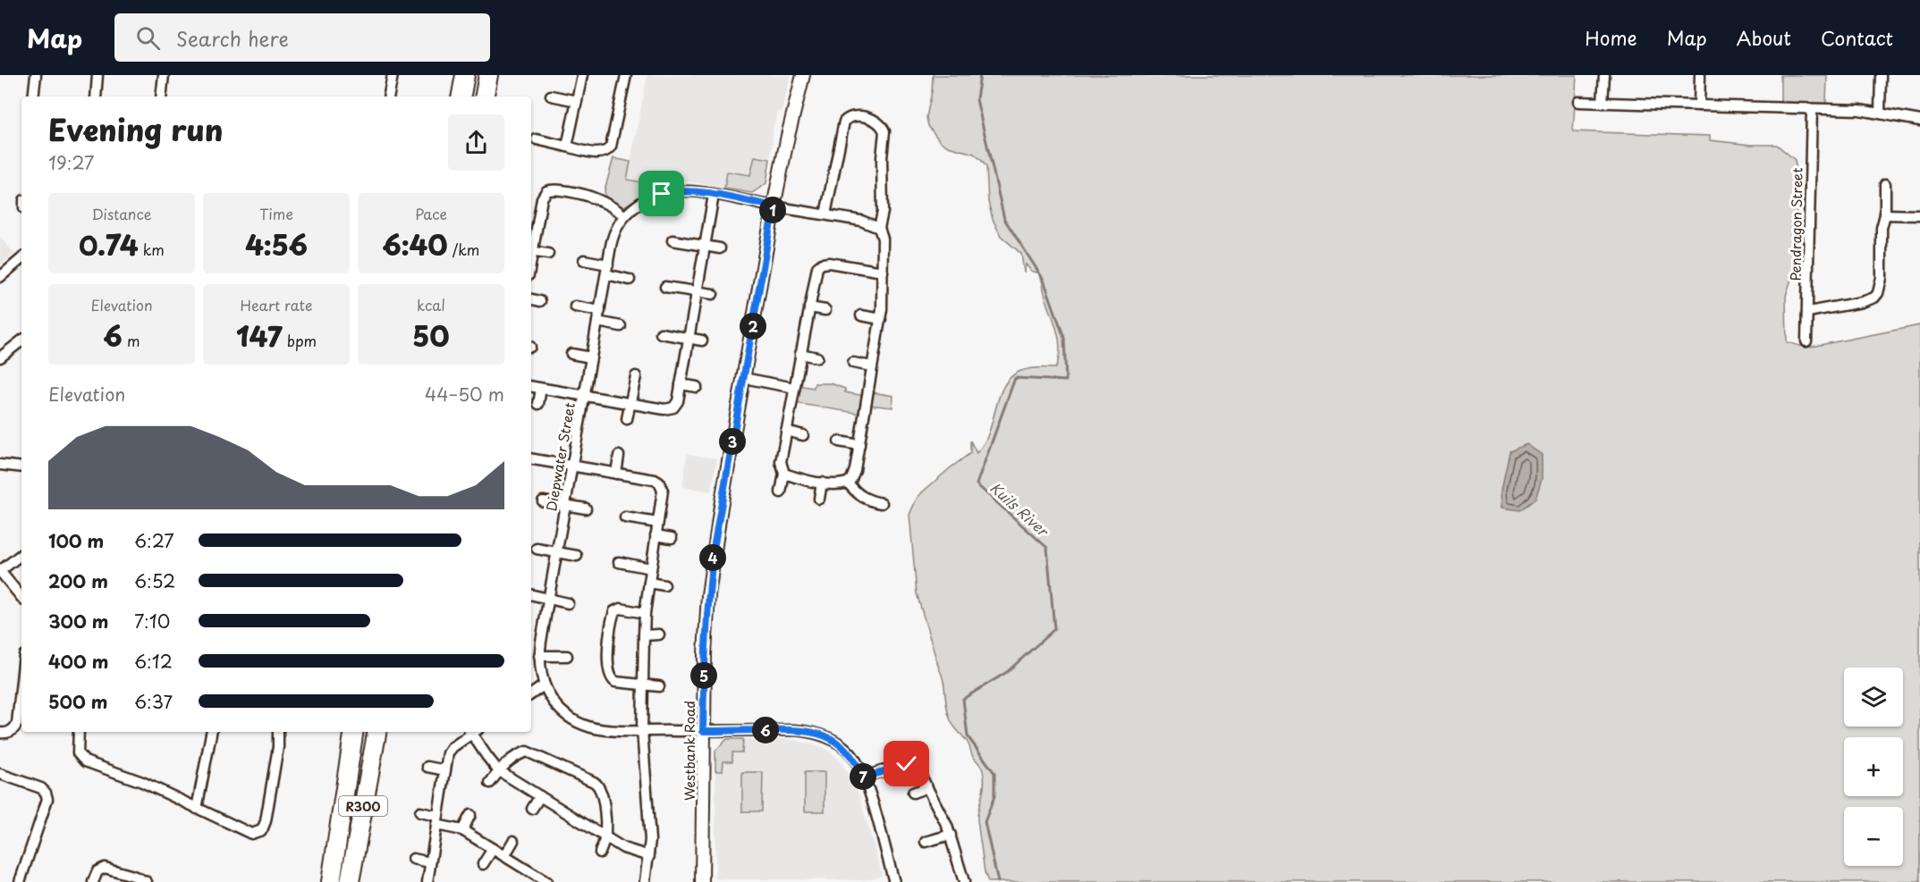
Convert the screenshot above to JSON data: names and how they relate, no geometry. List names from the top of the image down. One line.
{"streets":{"highway":["R300"],"street":["Pendragon Street","Diepwater Street","Westbank Road"]},"crossings":[["Diepwater Street","Westbank Road"]],"water":["Kuils River"],"page":{"header":"Map","search":"Search here","nav":["Home","Map","About","Contact"],"heading":["Evening run","19:27"],"stats":[["Distance","0.74 km"],["Time","4:56"],["Pace","6:40 /km"],["Elevation","6 m"],["Heart rate","147 bpm"],["kcal","50"]],"pins":["1","2","3","4","5","6","7"],"chart":["Elevation","44–50 m"],"list":[{"name":"100 m","note":"6:27"},{"name":"200 m","note":"6:52"},{"name":"300 m","note":"7:10"},{"name":"400 m","note":"6:12"},{"name":"500 m","note":"6:37"}],"map_buttons":["+","−"]}}
